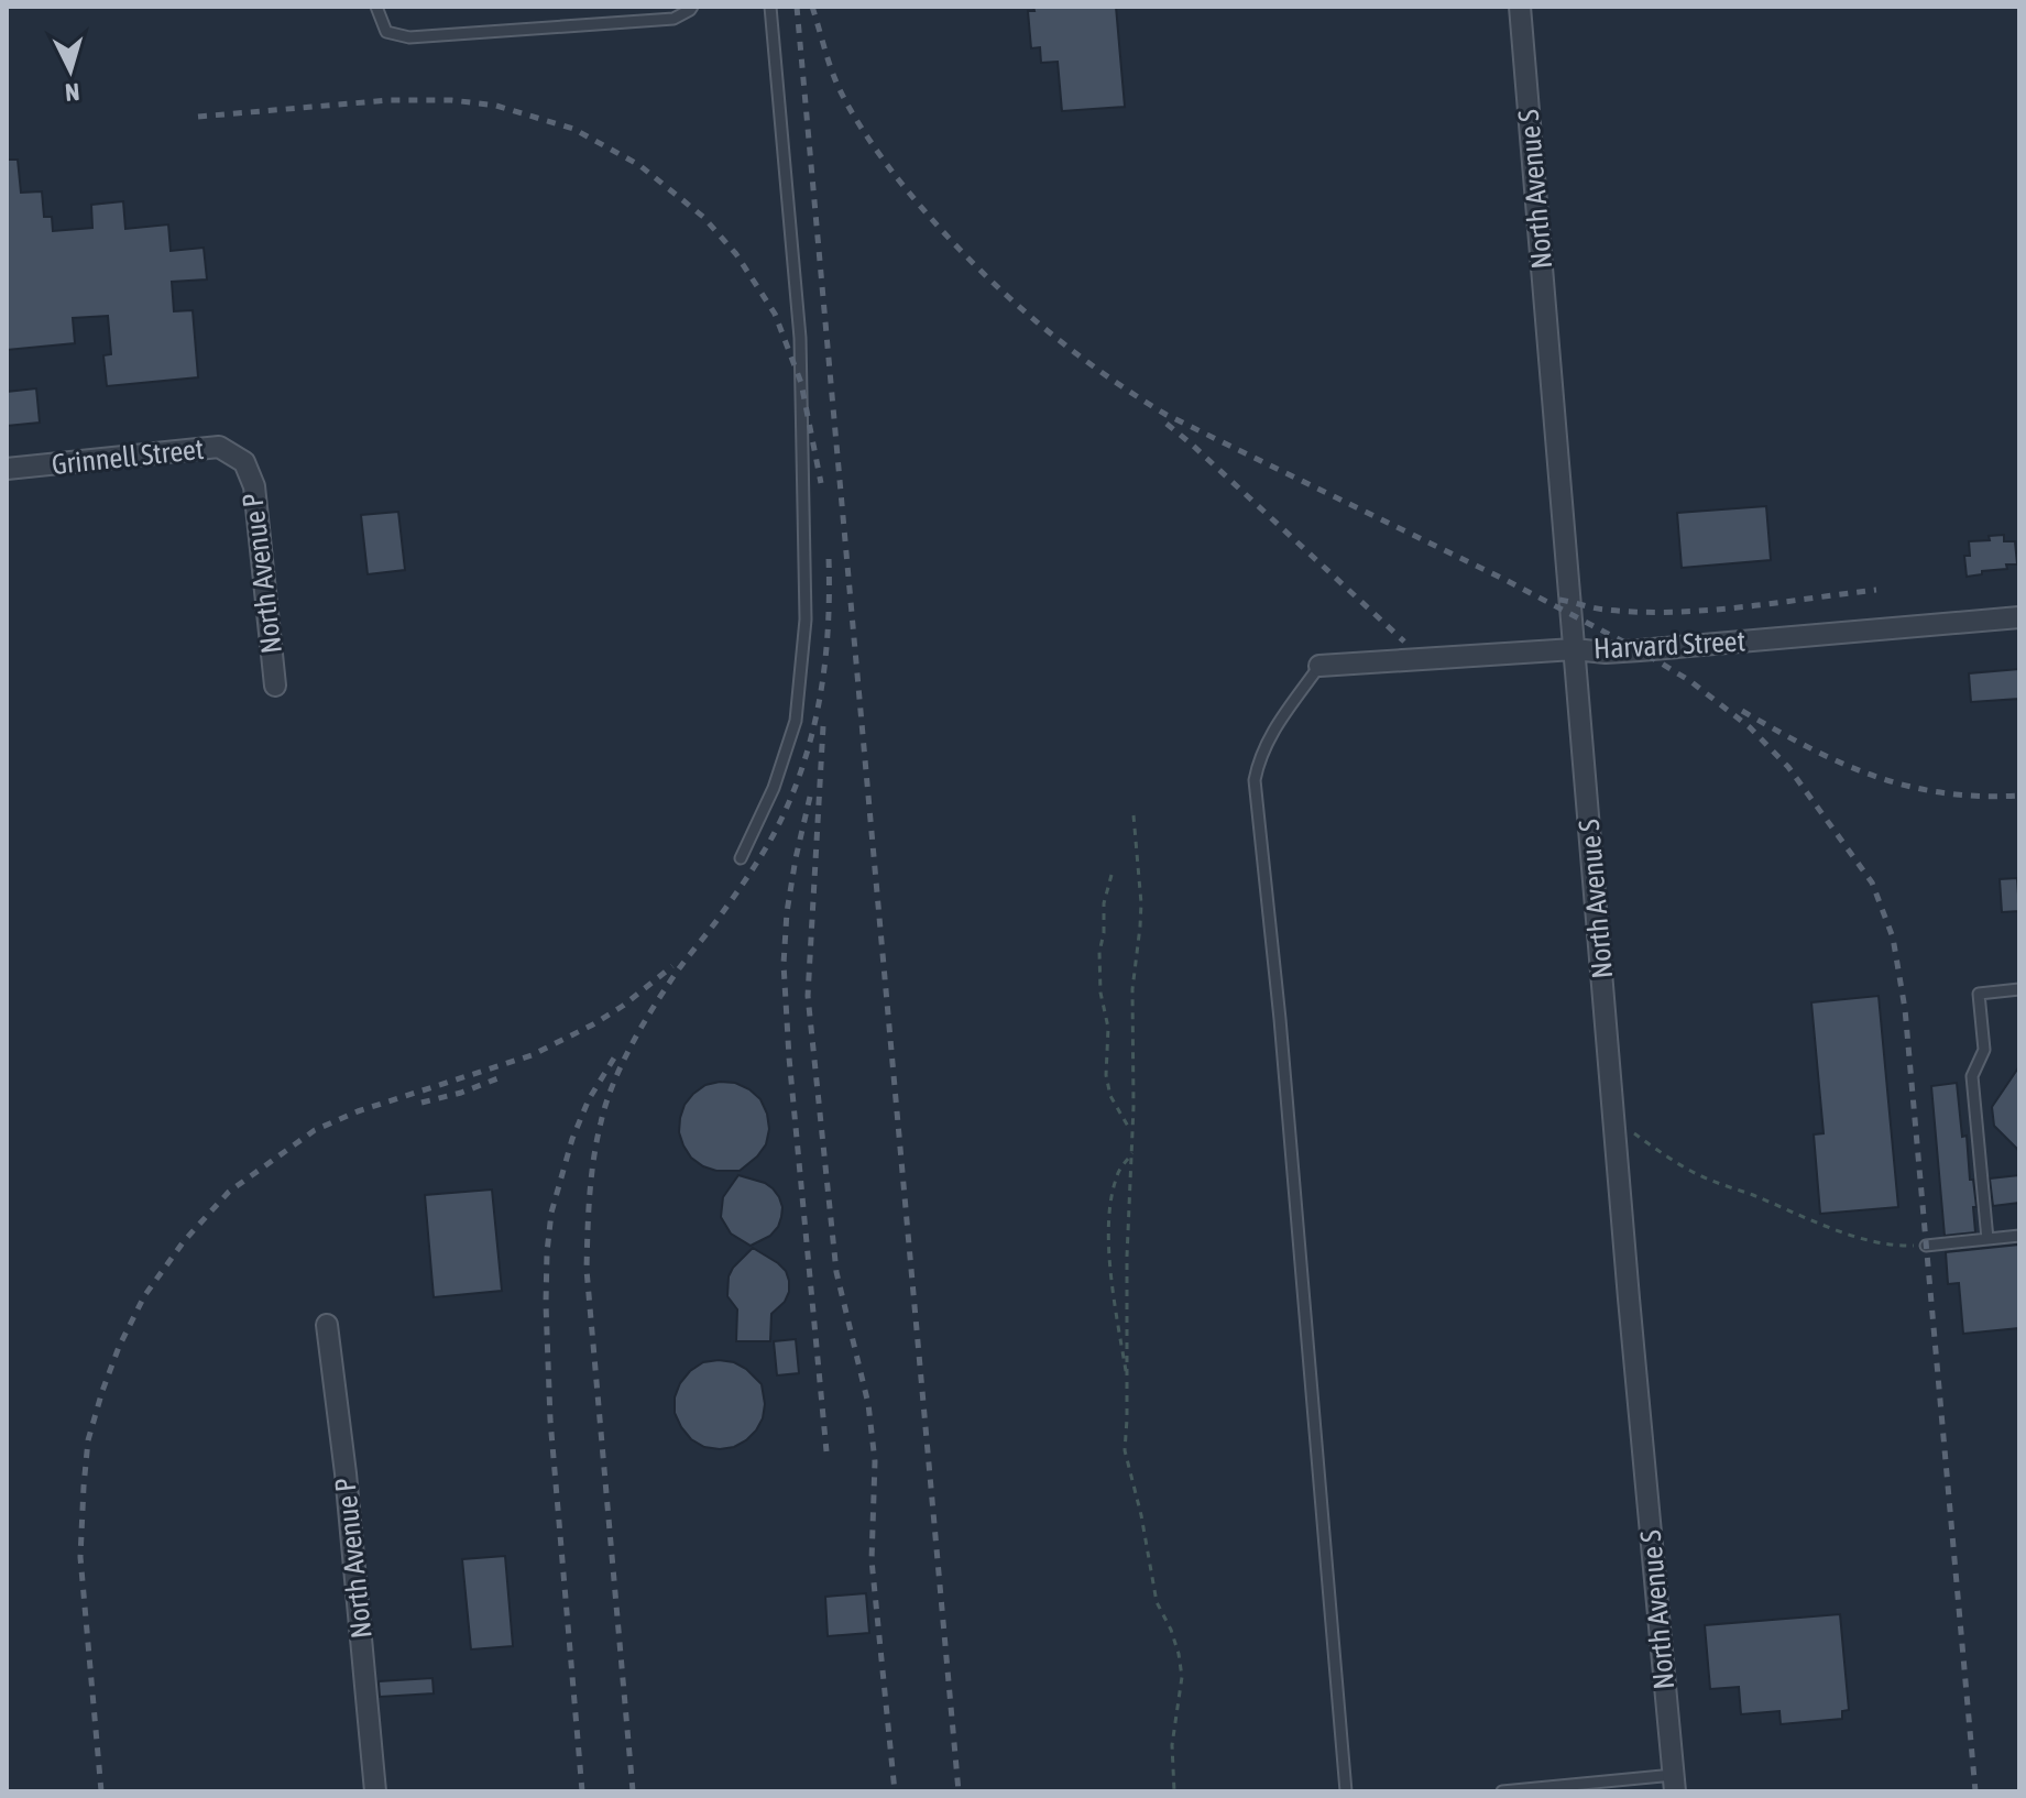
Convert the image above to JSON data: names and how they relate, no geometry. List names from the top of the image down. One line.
{"streets":{"street":["North Avenue S","Grinnell Street","North Avenue P","Harvard Street"]},"crossings":[["North Avenue S","Harvard Street"],["Grinnell Street","North Avenue P"]],"north":"bottom"}
